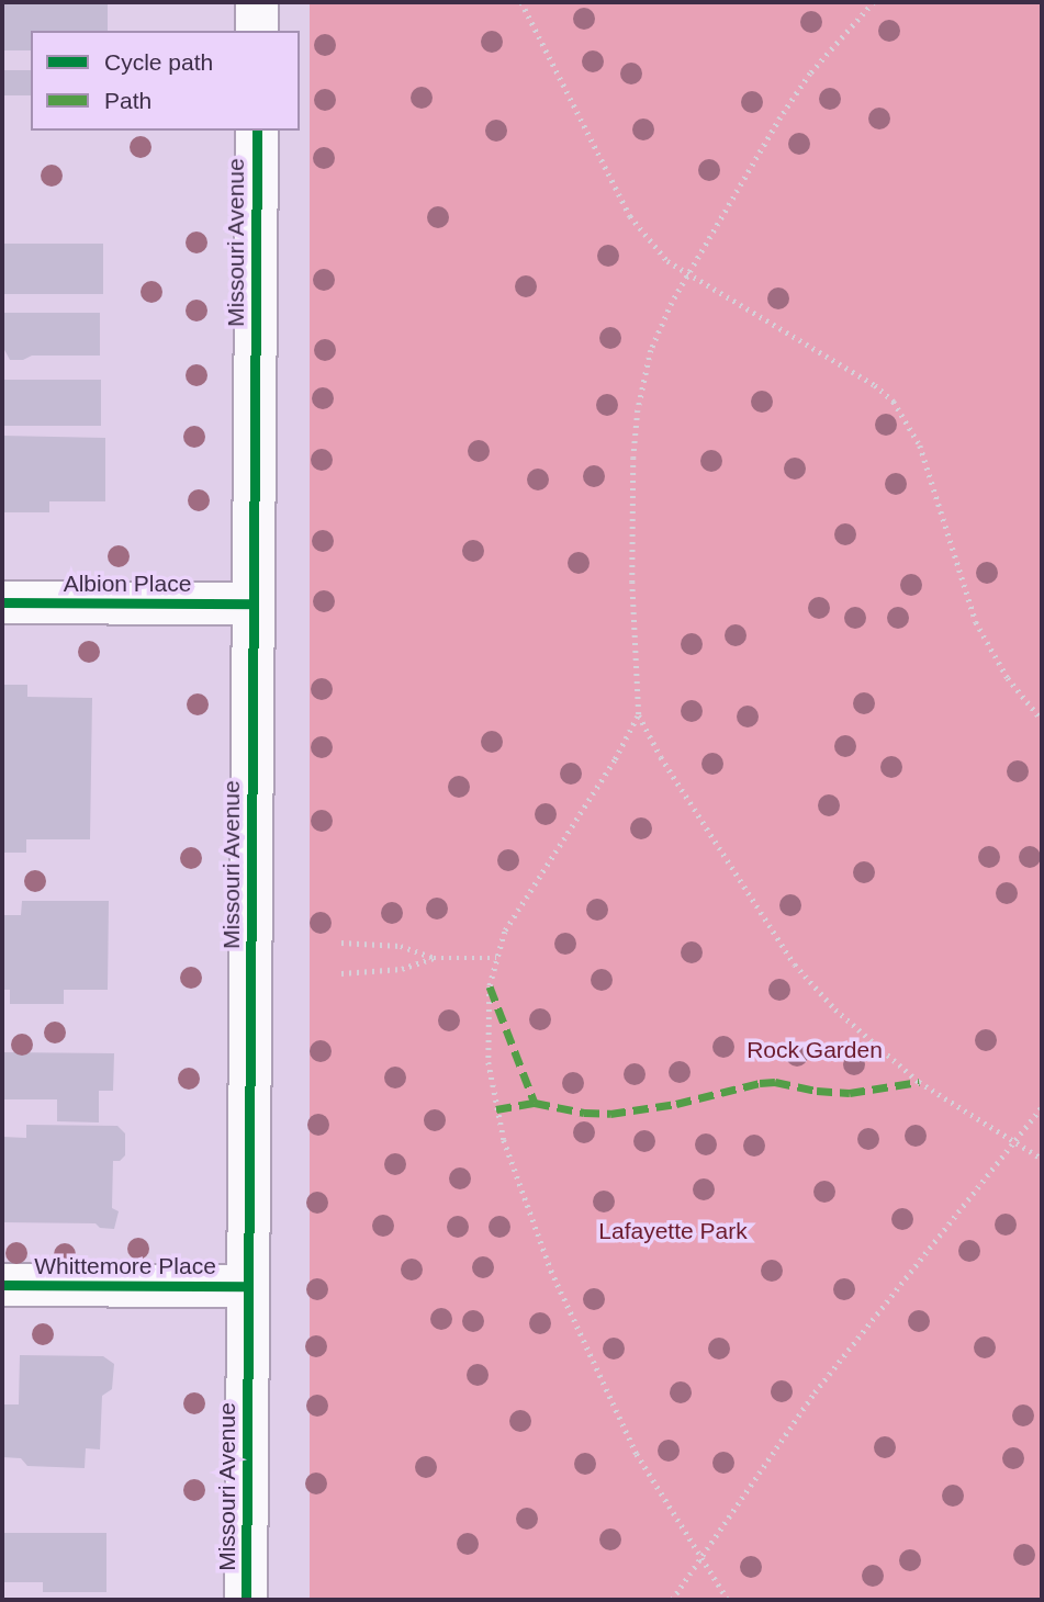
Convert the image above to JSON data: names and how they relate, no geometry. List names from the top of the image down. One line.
{"streets":{"street":["Missouri Avenue","Albion Place","Whittemore Place"]},"crossings":[["Missouri Avenue","Albion Place"],["Missouri Avenue","Whittemore Place"]],"parks":["Rock Garden","Lafayette Park"],"legend":["Cycle path","Path"]}
